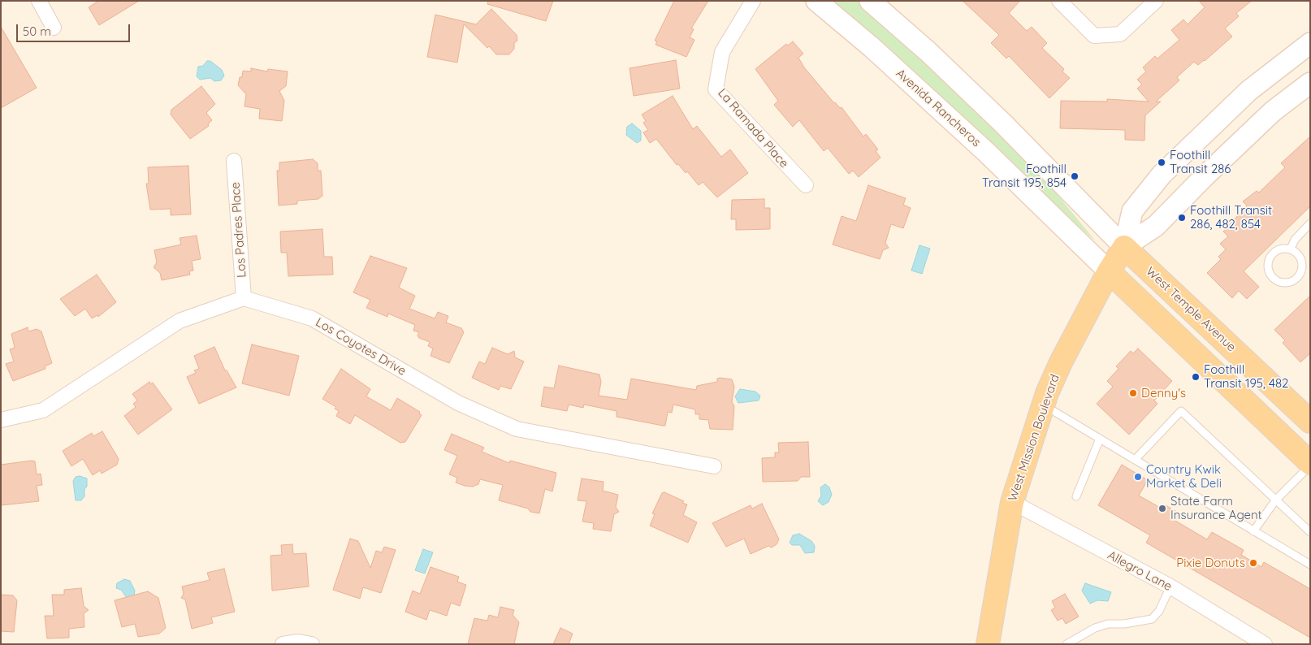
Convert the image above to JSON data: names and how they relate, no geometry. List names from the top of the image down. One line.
{"streets":{"main road":["Avenida Rancheros","West Temple Avenue","West Mission Boulevard"],"street":["La Ramada Place","Los Padres Place","Los Coyotes Drive","Allegro Lane"]},"crossings":[["Avenida Rancheros","West Mission Boulevard"],["Los Padres Place","Los Coyotes Drive"],["West Temple Avenue","West Mission Boulevard"],["West Mission Boulevard","Allegro Lane"]],"places":["Foothill Transit 286","Foothill Transit 195, 854","Foothill Transit 286, 482, 854","Foothill Transit 195, 482","Denny's","Country Kwik Market & Deli","State Farm Insurance Agent","Pixie Donuts"],"scale_bar":"50 m"}
